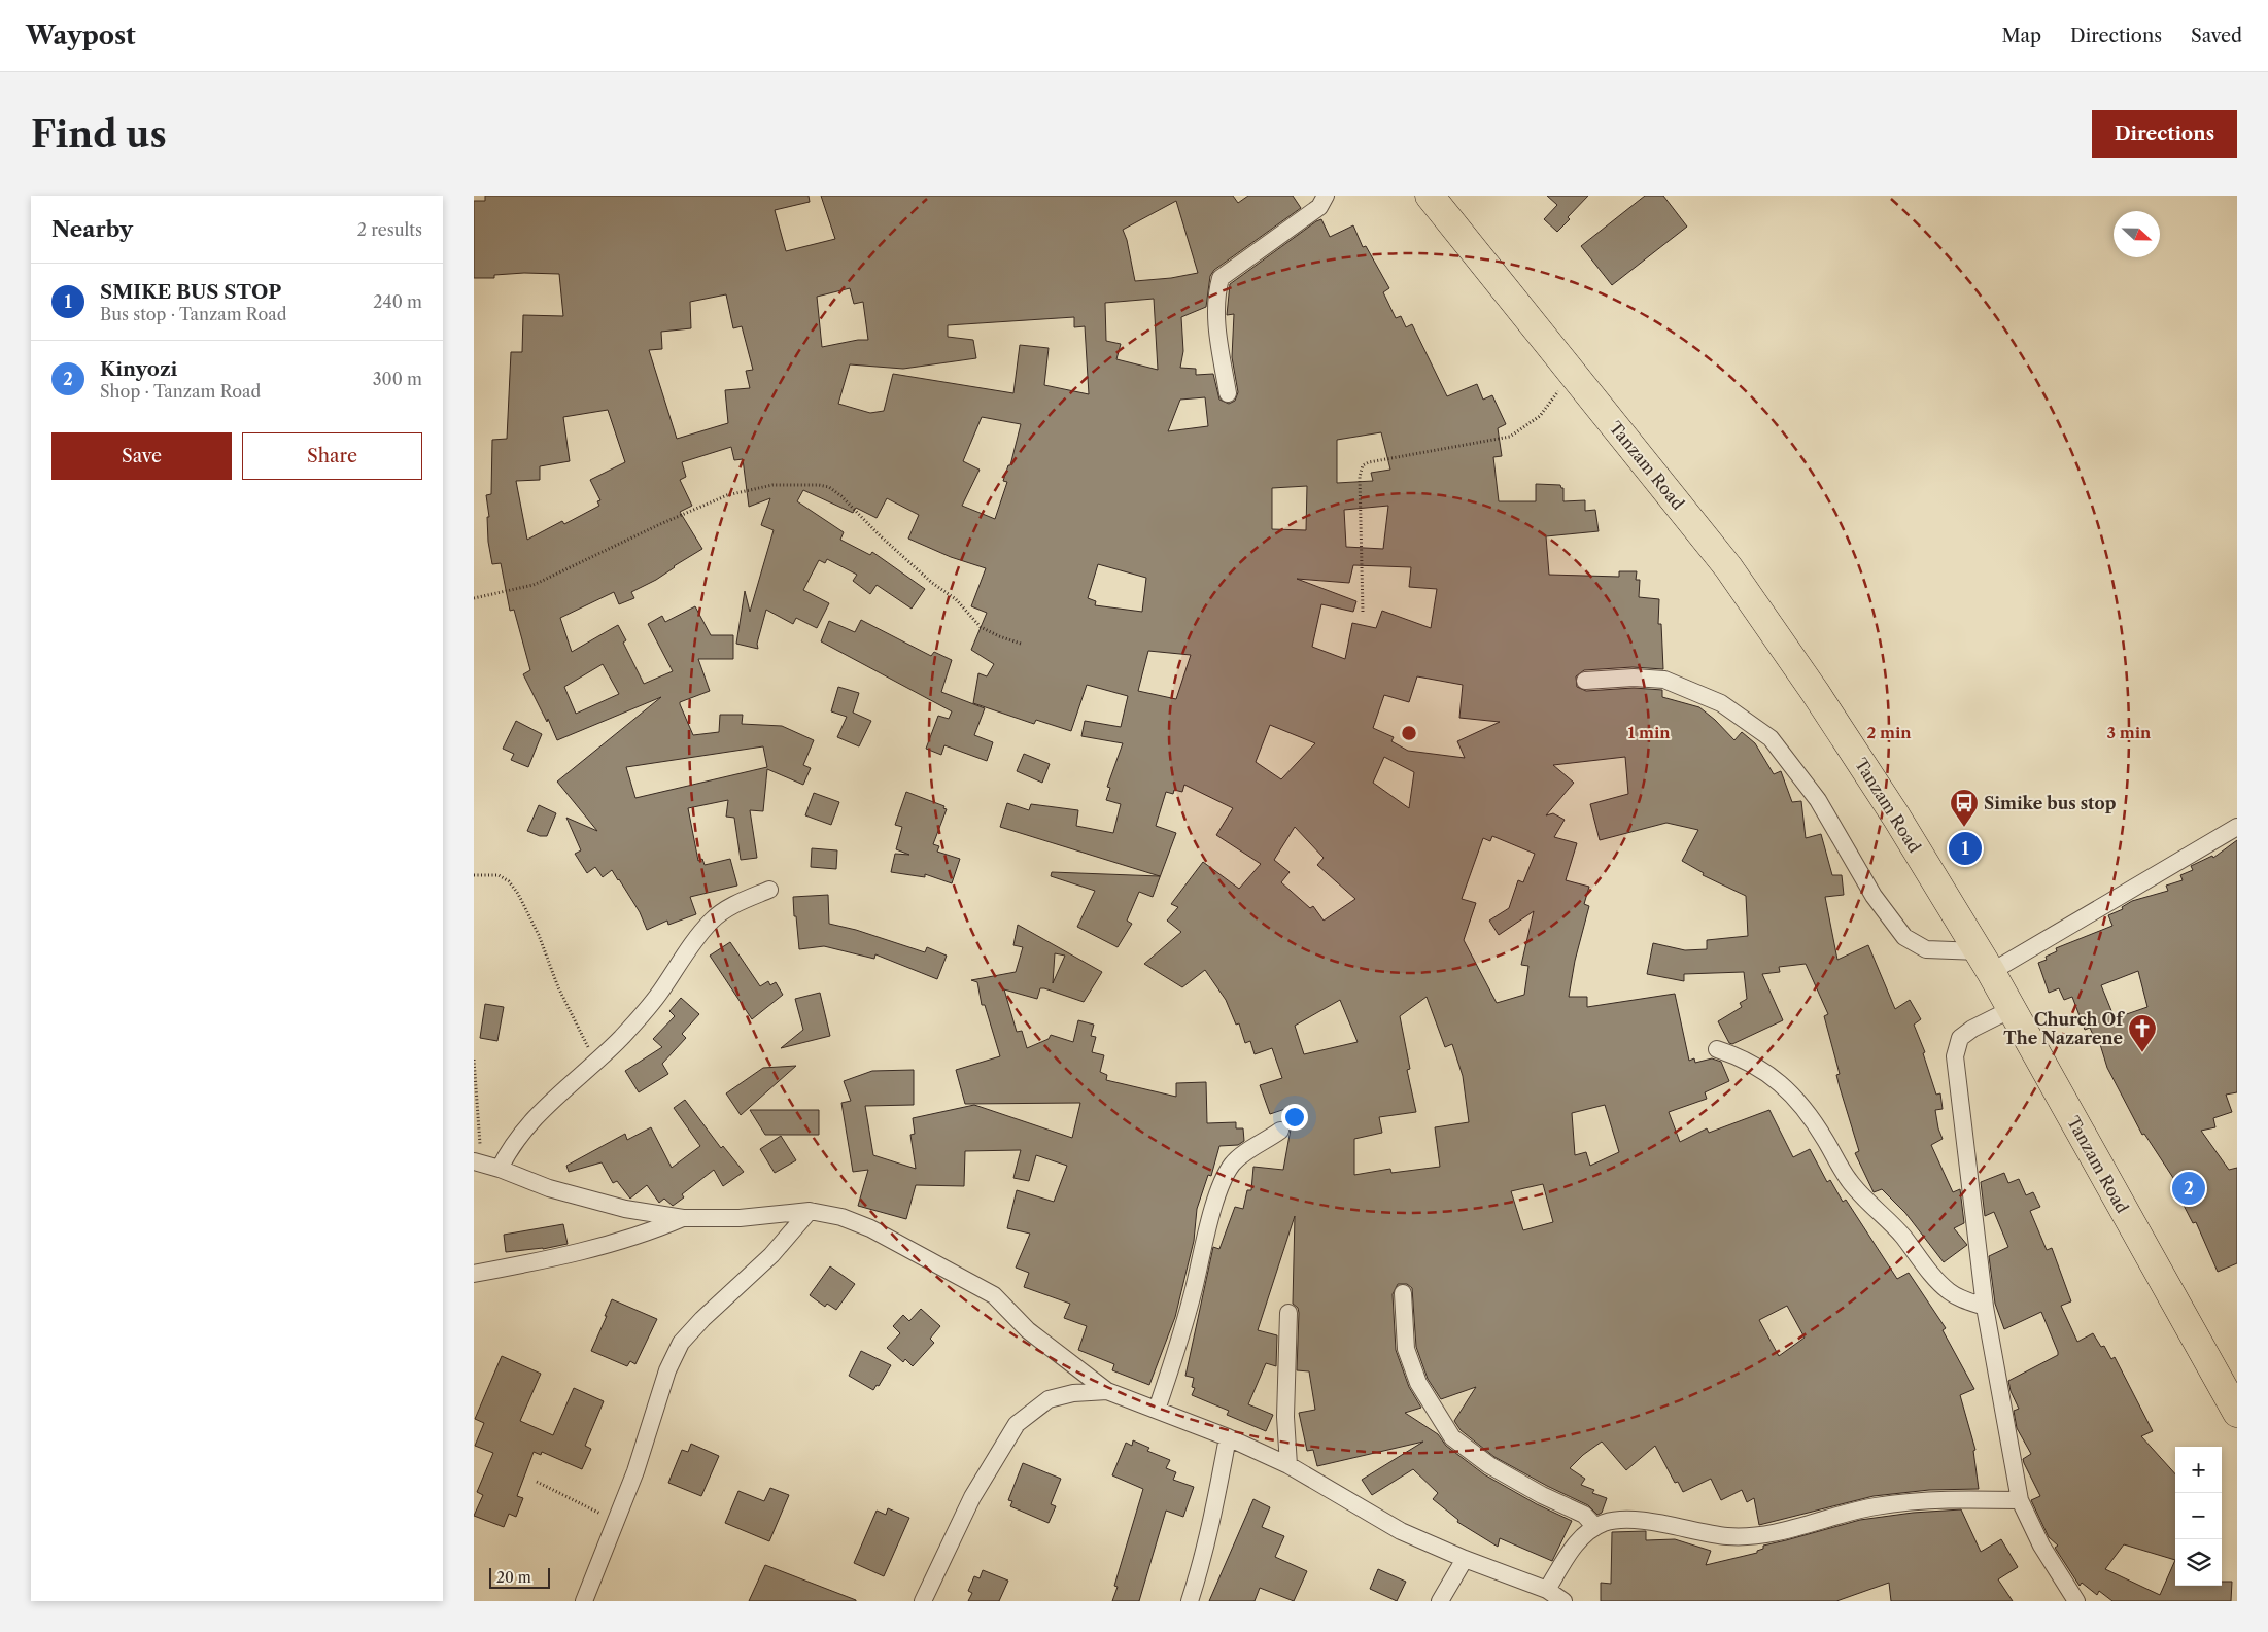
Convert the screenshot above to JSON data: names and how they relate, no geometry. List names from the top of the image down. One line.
{"streets":{"highway":["Tanzam Road"]},"places":{"bus stop":["Simike bus stop"],"church":["Church Of The Nazarene"]},"scale_bar":"20 m","north":"right","page":{"header":"Waypost","nav":["Map","Directions","Saved"],"buttons":["Directions",["Save","Share"]],"title":"Find us","heading":["Nearby","2 results"],"list":[{"mark":"1","name":"SMIKE BUS STOP","note":"Bus stop · Tanzam Road","value":"240 m"},{"mark":"2","name":"Kinyozi","note":"Shop · Tanzam Road","value":"300 m"}],"pins":["1","2"],"map_buttons":["+","−"],"scale":"20 m"},"rings":["1 min","2 min","3 min"]}
